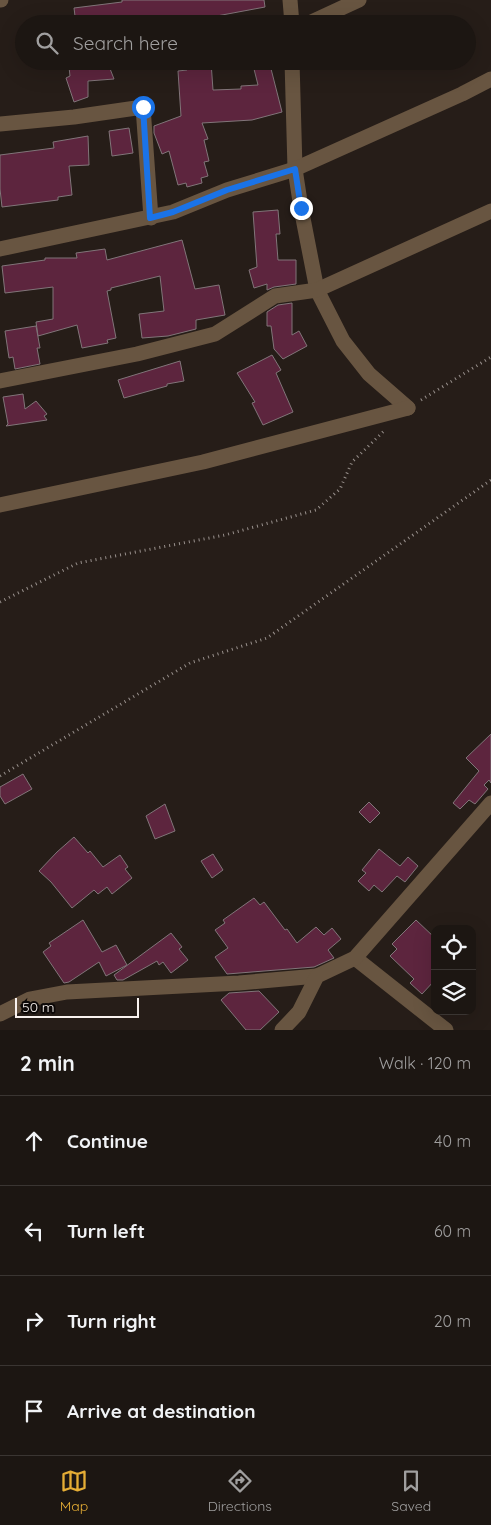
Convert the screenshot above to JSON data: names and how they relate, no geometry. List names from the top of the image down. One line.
{"scale_bar":"50 m","page":{"search":"Search here","scale":"50 m","heading":["2 min","Walk · 120 m"],"list":[["Continue","40 m"],["Turn left","60 m"],["Turn right","20 m"],"Arrive at destination"],"nav":["Map","Directions","Saved"]}}
